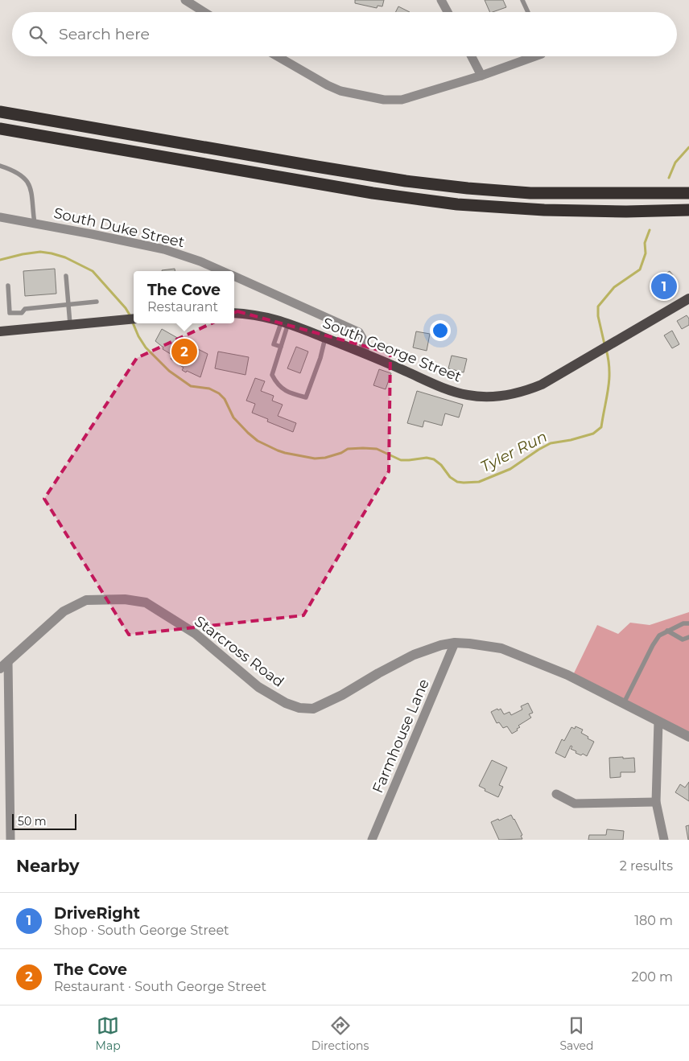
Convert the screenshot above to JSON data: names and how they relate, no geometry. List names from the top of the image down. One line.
{"streets":{"main road":["South George Street"],"street":["South Duke Street","Starcross Road","Farmhouse Lane"]},"crossings":[["South Duke Street","South George Street"],["Starcross Road","Farmhouse Lane"]],"water":["Tyler Run"],"scale_bar":"50 m","page":{"search":"Search here","popup":["The Cove","Restaurant"],"pins":["1","2"],"scale":"50 m","heading":["Nearby","2 results"],"list":[{"mark":"1","name":"DriveRight","note":"Shop · South George Street","value":"180 m"},{"mark":"2","name":"The Cove","note":"Restaurant · South George Street","value":"200 m"}],"nav":["Map","Directions","Saved"]}}
